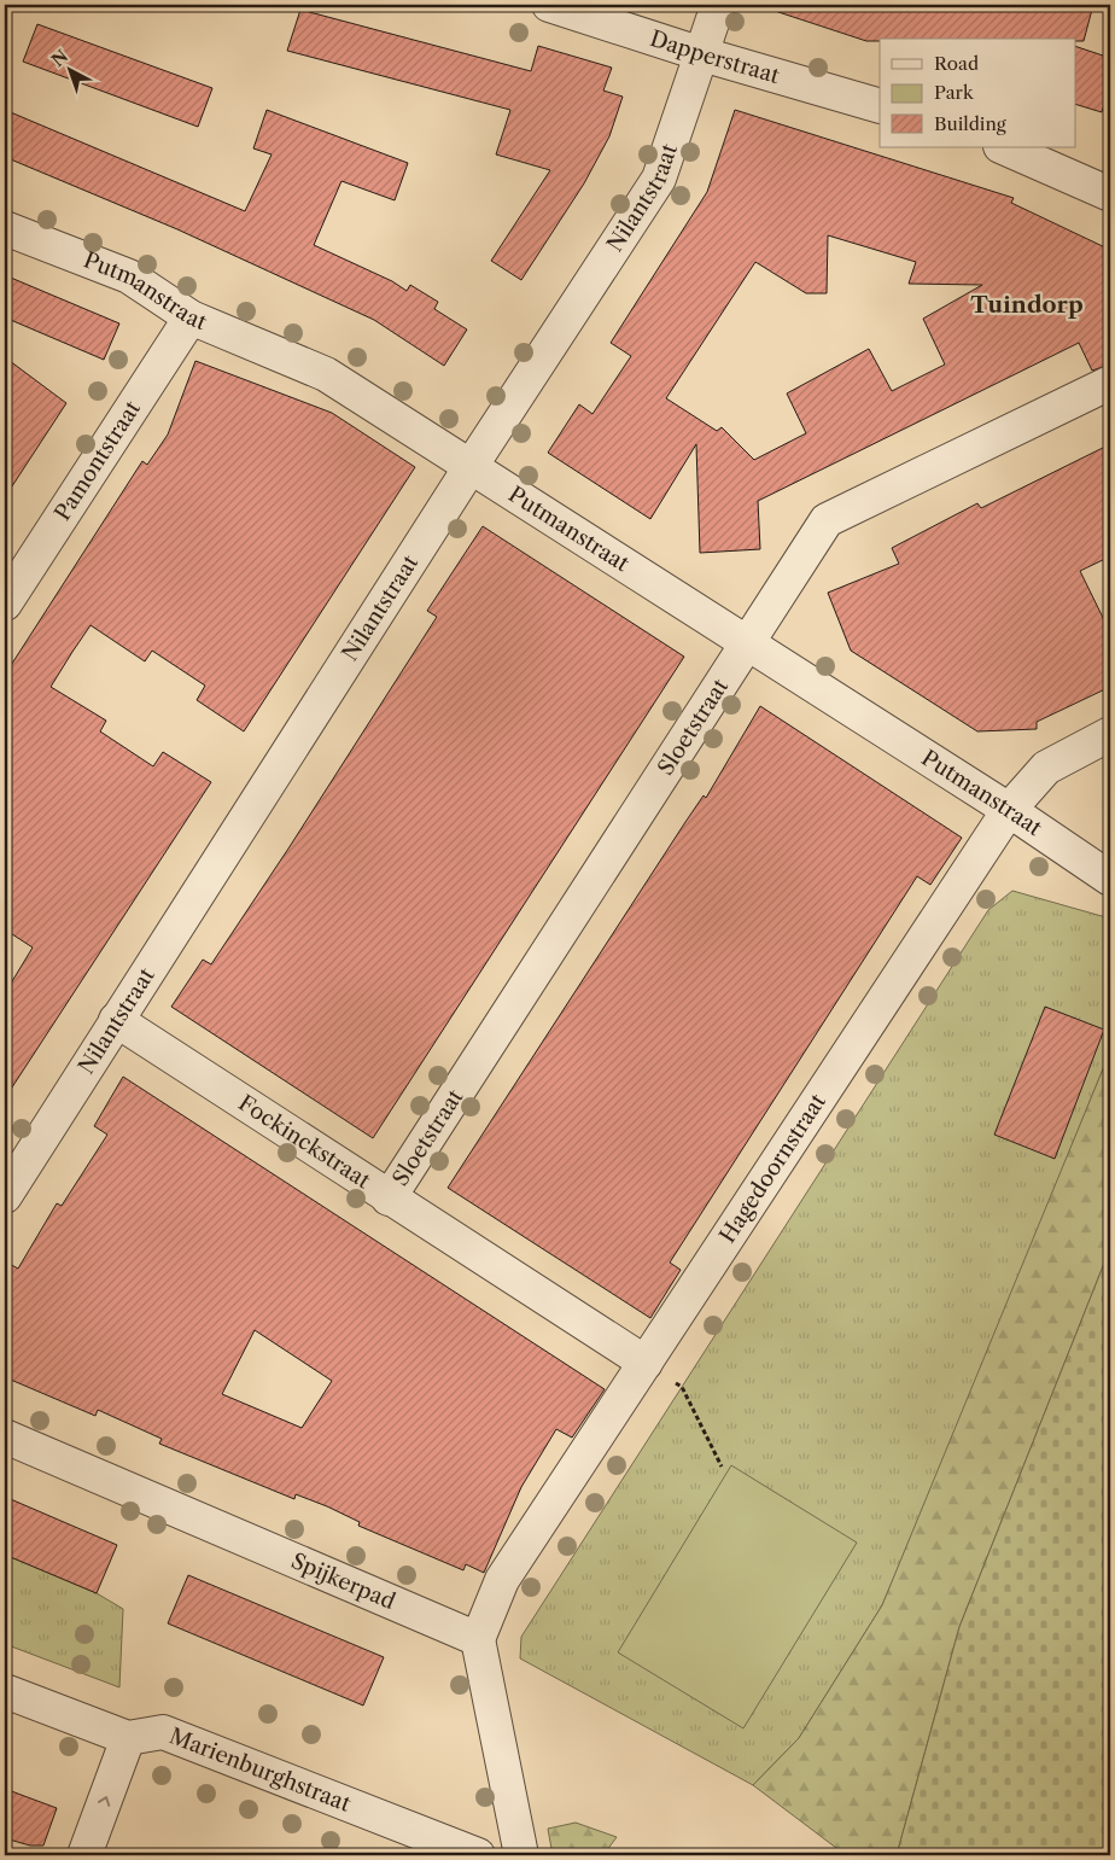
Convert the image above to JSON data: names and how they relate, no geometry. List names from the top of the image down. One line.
{"streets":{"street":["Dapperstraat","Nilantstraat","Putmanstraat","Pamontstraat","Sloetstraat","Fockinckstraat","Hagedoornstraat","Spijkerpad","Marienburghstraat"]},"crossings":[["Dapperstraat","Nilantstraat"],["Nilantstraat","Putmanstraat"],["Nilantstraat","Fockinckstraat"],["Putmanstraat","Pamontstraat"],["Putmanstraat","Sloetstraat"],["Putmanstraat","Hagedoornstraat"],["Sloetstraat","Fockinckstraat"],["Fockinckstraat","Hagedoornstraat"],["Hagedoornstraat","Spijkerpad"]],"districts":["Tuindorp"],"legend":["Road","Park","Building"],"north":"top left"}
